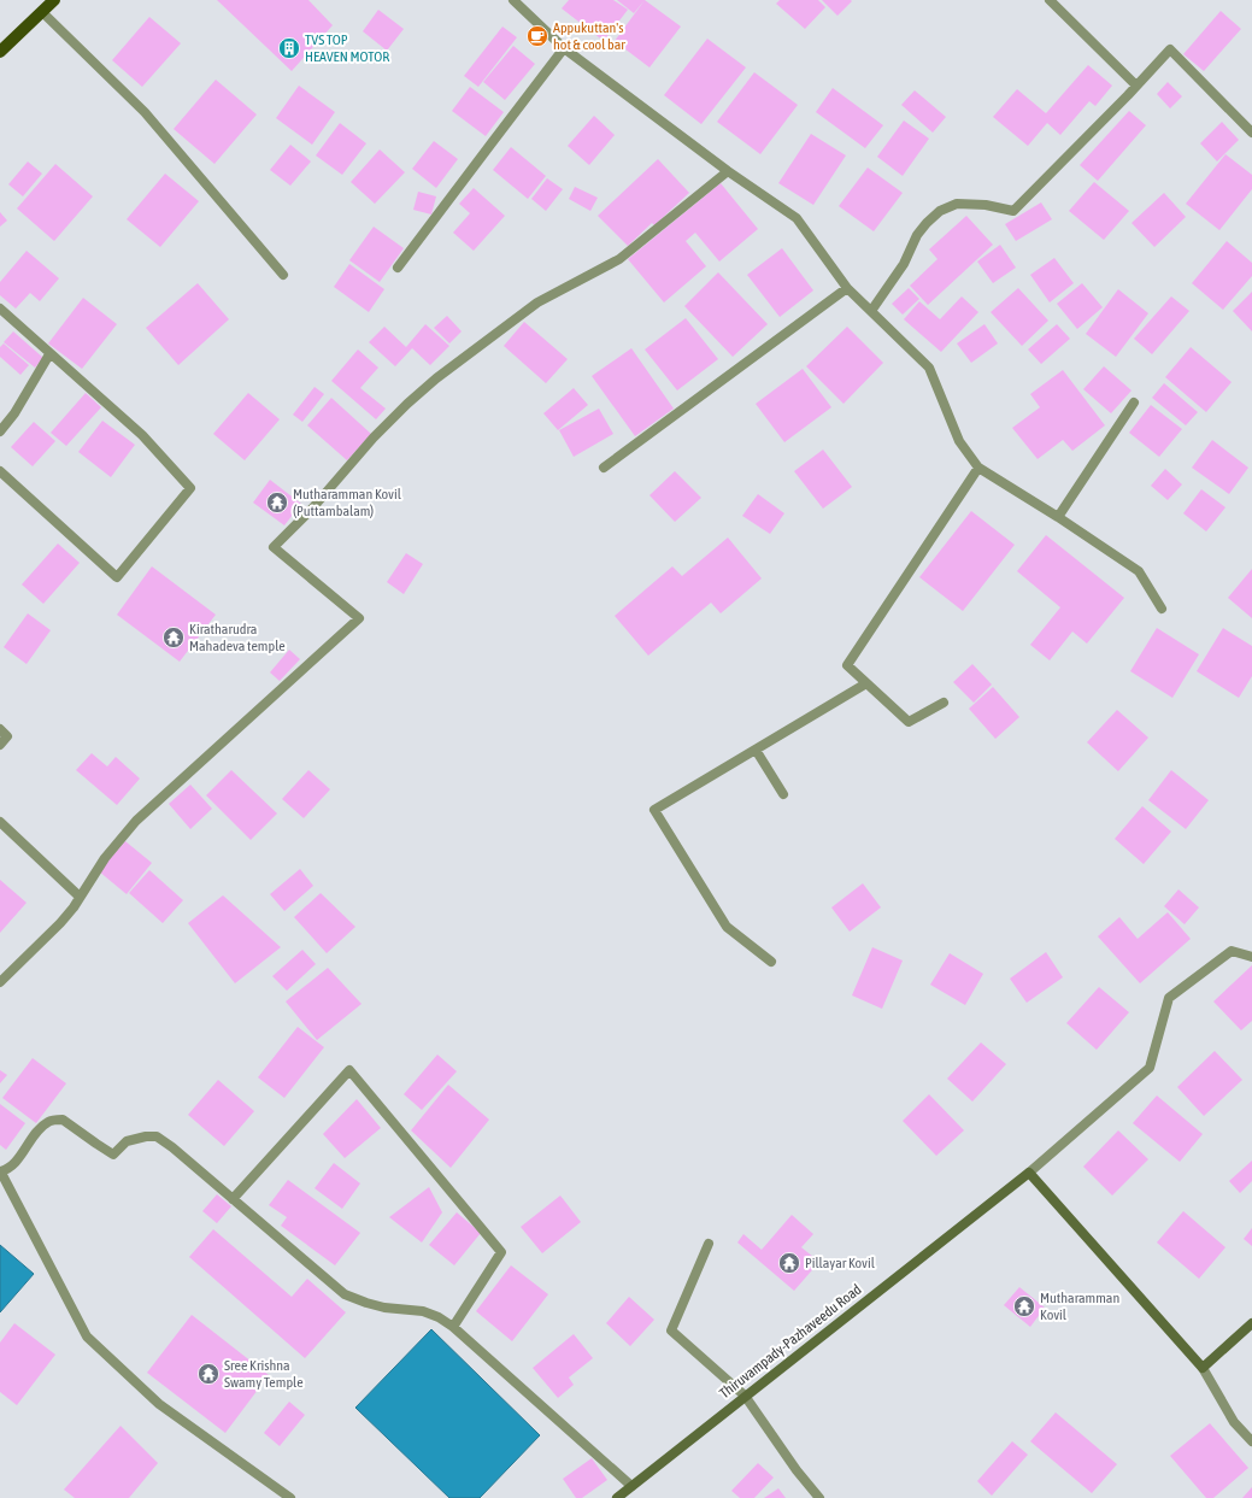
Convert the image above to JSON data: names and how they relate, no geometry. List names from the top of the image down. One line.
{"streets":{"main road":["Thiruvampady-Pazhaveedu Road"]},"places":{"cafe":["Appukuttan's hot & cool bar"],"building":["TVS TOP HEAVEN MOTOR"],"temple":["Mutharamman Kovil (Puttambalam)","Kiratharudra Mahadeva temple","Pillayar Kovil","Mutharamman Kovil","Sree Krishna Swamy Temple"]}}
